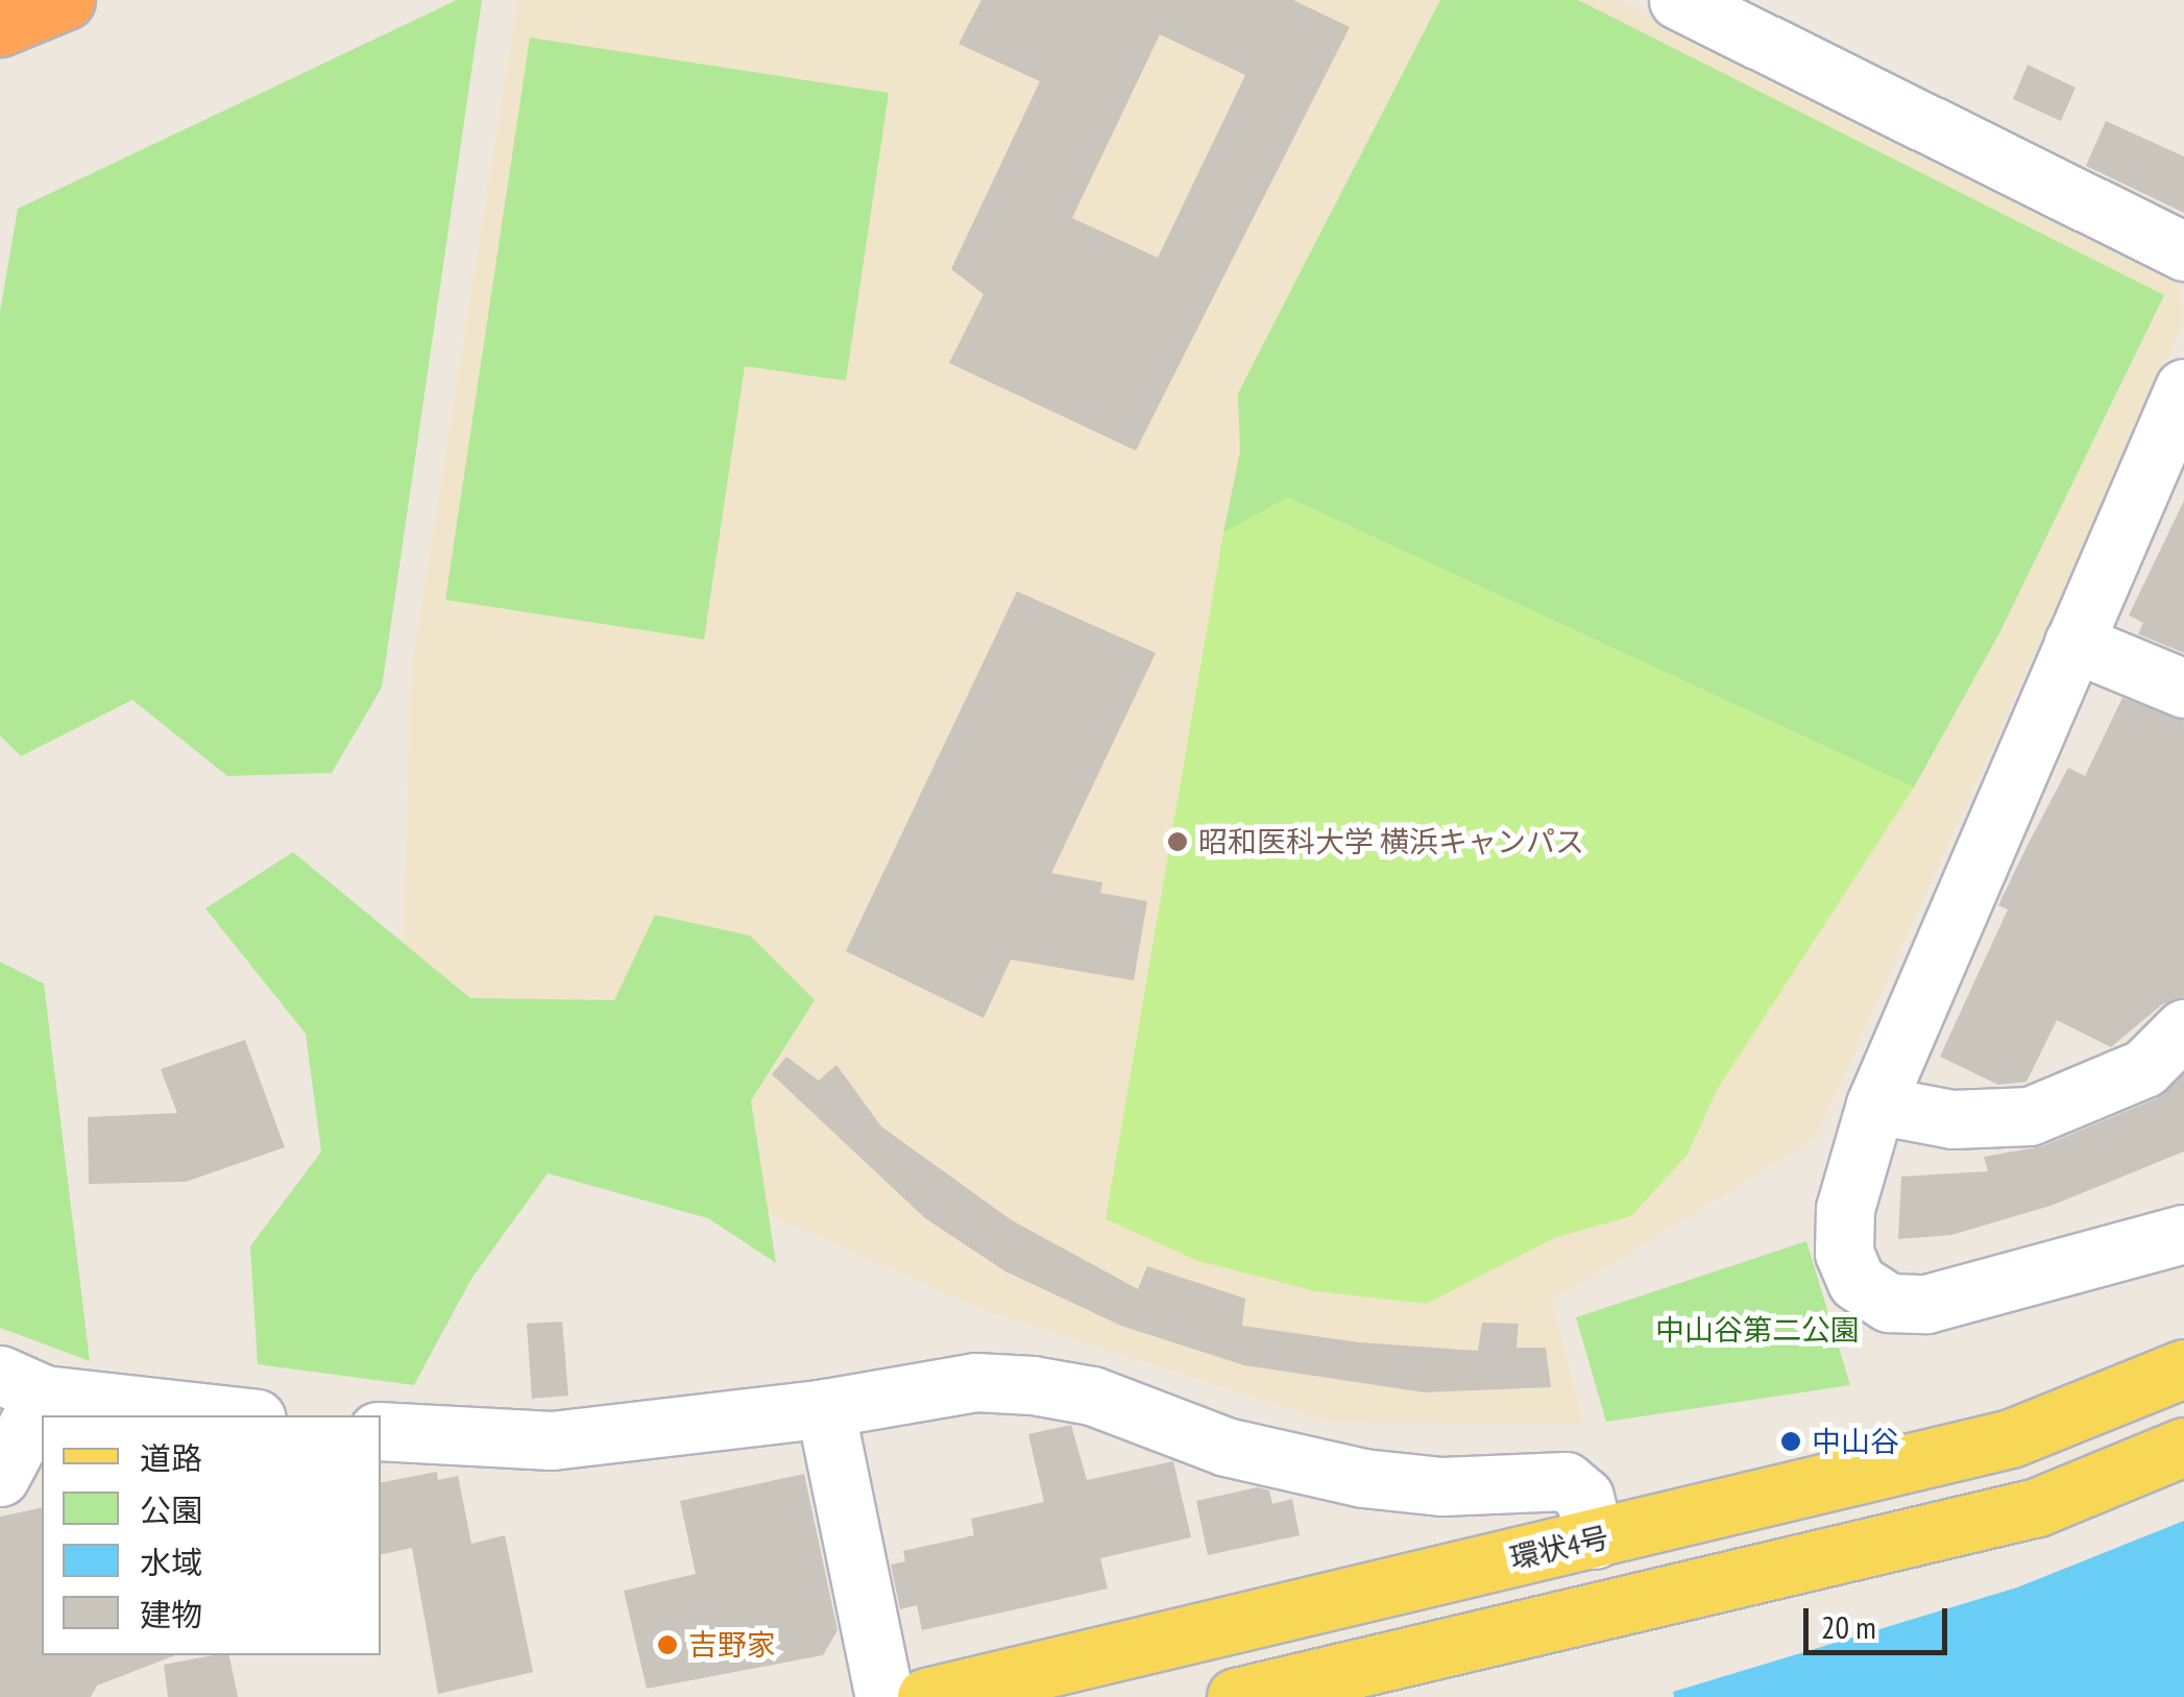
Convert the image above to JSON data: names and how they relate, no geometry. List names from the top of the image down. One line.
{"streets":{"main road":["環状4号"]},"parks":["中山谷第二公園"],"places":["昭和医科大学 横浜キャンパス","中山谷","吉野家"],"legend":["道路","公園","水域","建物"],"scale_bar":"20 m"}
